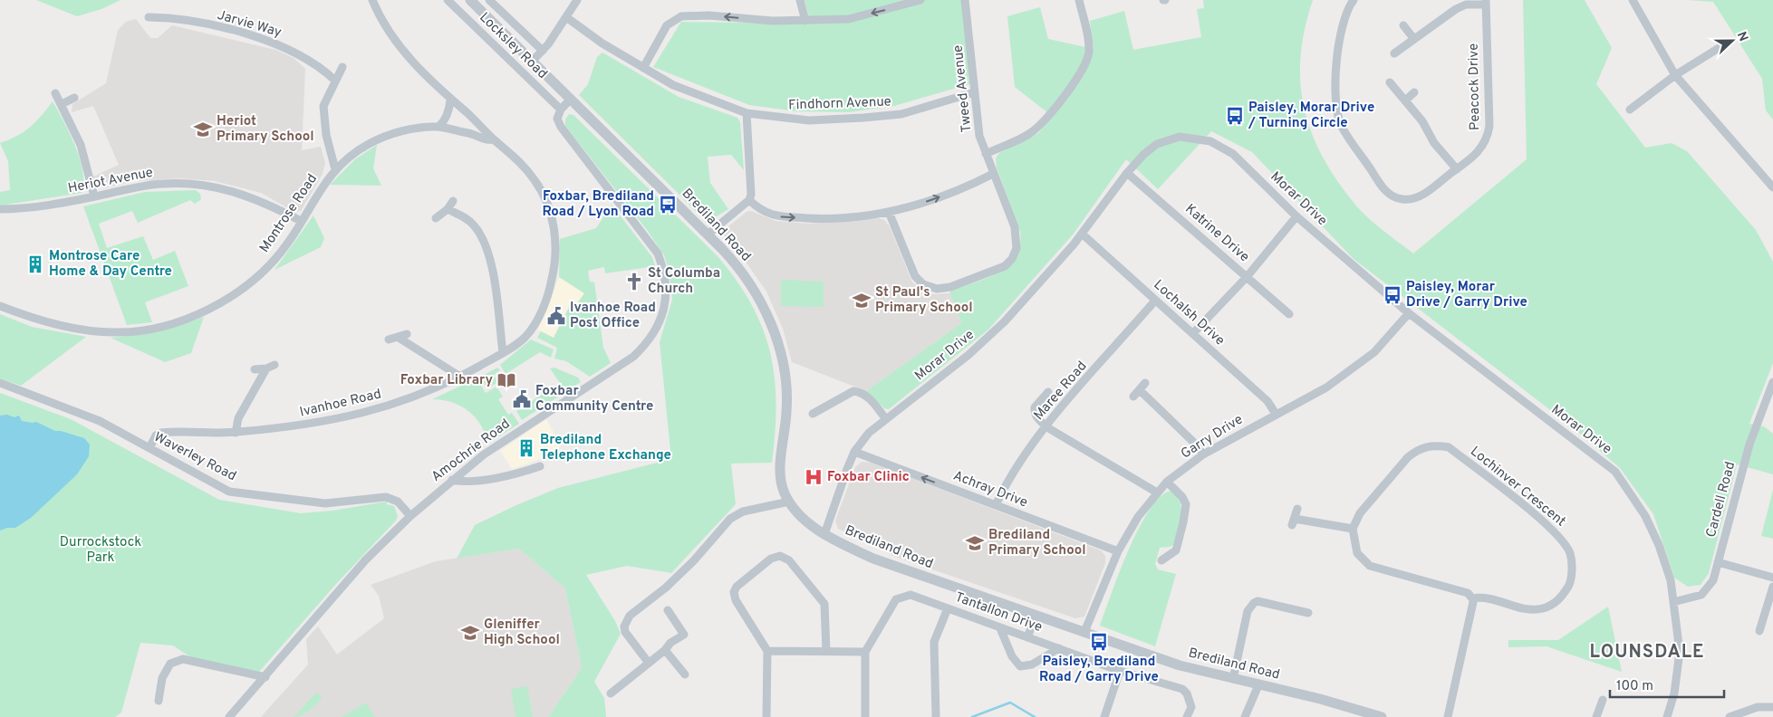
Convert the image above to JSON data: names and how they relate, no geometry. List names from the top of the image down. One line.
{"streets":{"street":["Jarvie Way","Locksley Road","Peacock Drive","Tweed Avenue","Findhorn Avenue","Heriot Avenue","Morar Drive","Montrose Road","Brediland Road","Katrine Drive","Lochalsh Drive","Maree Road","Ivanhoe Road","Garry Drive","Amochrie Road","Waverley Road","Lochinver Crescent","Achray Drive","Cardell Road","Tantallon Drive"]},"crossings":[["Locksley Road","Amochrie Road"],["Tweed Avenue","Findhorn Avenue"],["Heriot Avenue","Montrose Road"],["Morar Drive","Brediland Road"],["Morar Drive","Katrine Drive"],["Morar Drive","Lochalsh Drive"],["Morar Drive","Garry Drive"],["Morar Drive","Achray Drive"],["Morar Drive","Cardell Road"],["Montrose Road","Ivanhoe Road"],["Brediland Road","Garry Drive"],["Lochalsh Drive","Maree Road"],["Lochalsh Drive","Garry Drive"],["Maree Road","Achray Drive"],["Ivanhoe Road","Waverley Road"],["Garry Drive","Achray Drive"],["Amochrie Road","Waverley Road"]],"one_way":["Achray Drive"],"districts":["LOUNSDALE"],"parks":["Durrockstock Park"],"places":{"bus stop":["Paisley, Morar Drive / Turning Circle","Foxbar, Brediland Road / Lyon Road","Paisley, Morar Drive / Garry Drive","Paisley, Brediland Road / Garry Drive"],"school or university":["Heriot Primary School","St Paul's Primary School","Brediland Primary School","Gleniffer High School"],"building":["Montrose Care Home & Day Centre","Brediland Telephone Exchange"],"church":["St Columba Church"],"public building":["Ivanhoe Road Post Office","Foxbar Community Centre"],"library":["Foxbar Library"],"hospital":["Foxbar Clinic"]},"scale_bar":"100 m","north":"right"}
